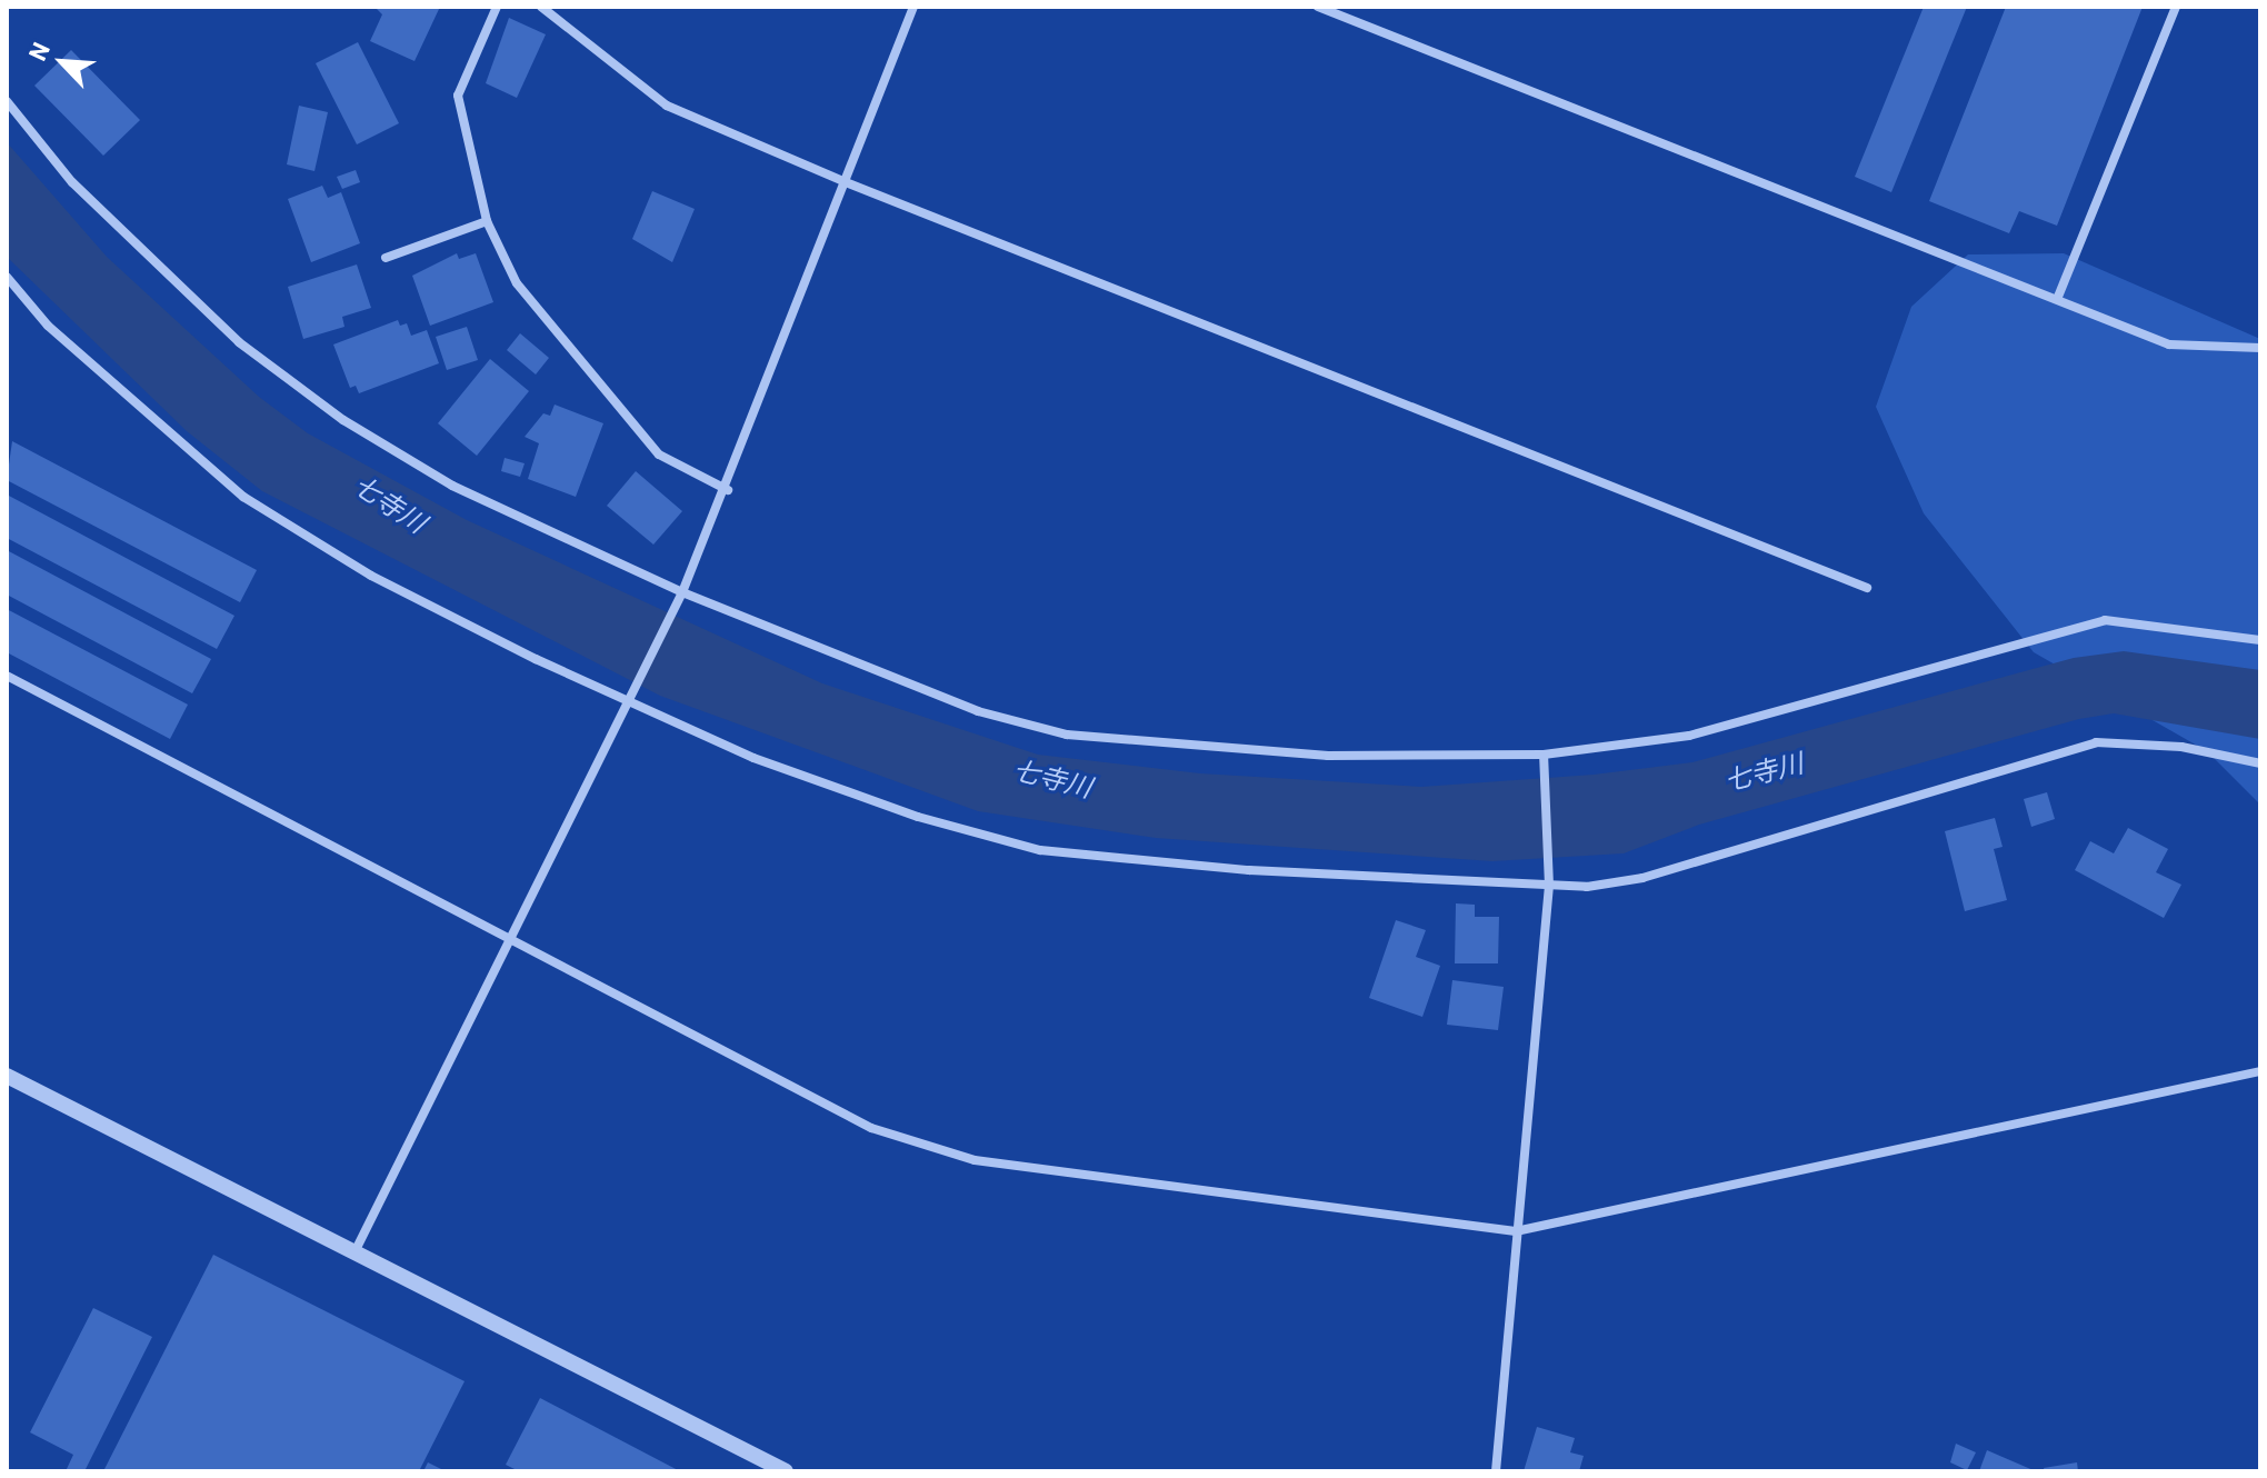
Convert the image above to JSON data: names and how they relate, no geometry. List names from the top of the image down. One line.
{"water":["七寺川"],"north":"top left"}
